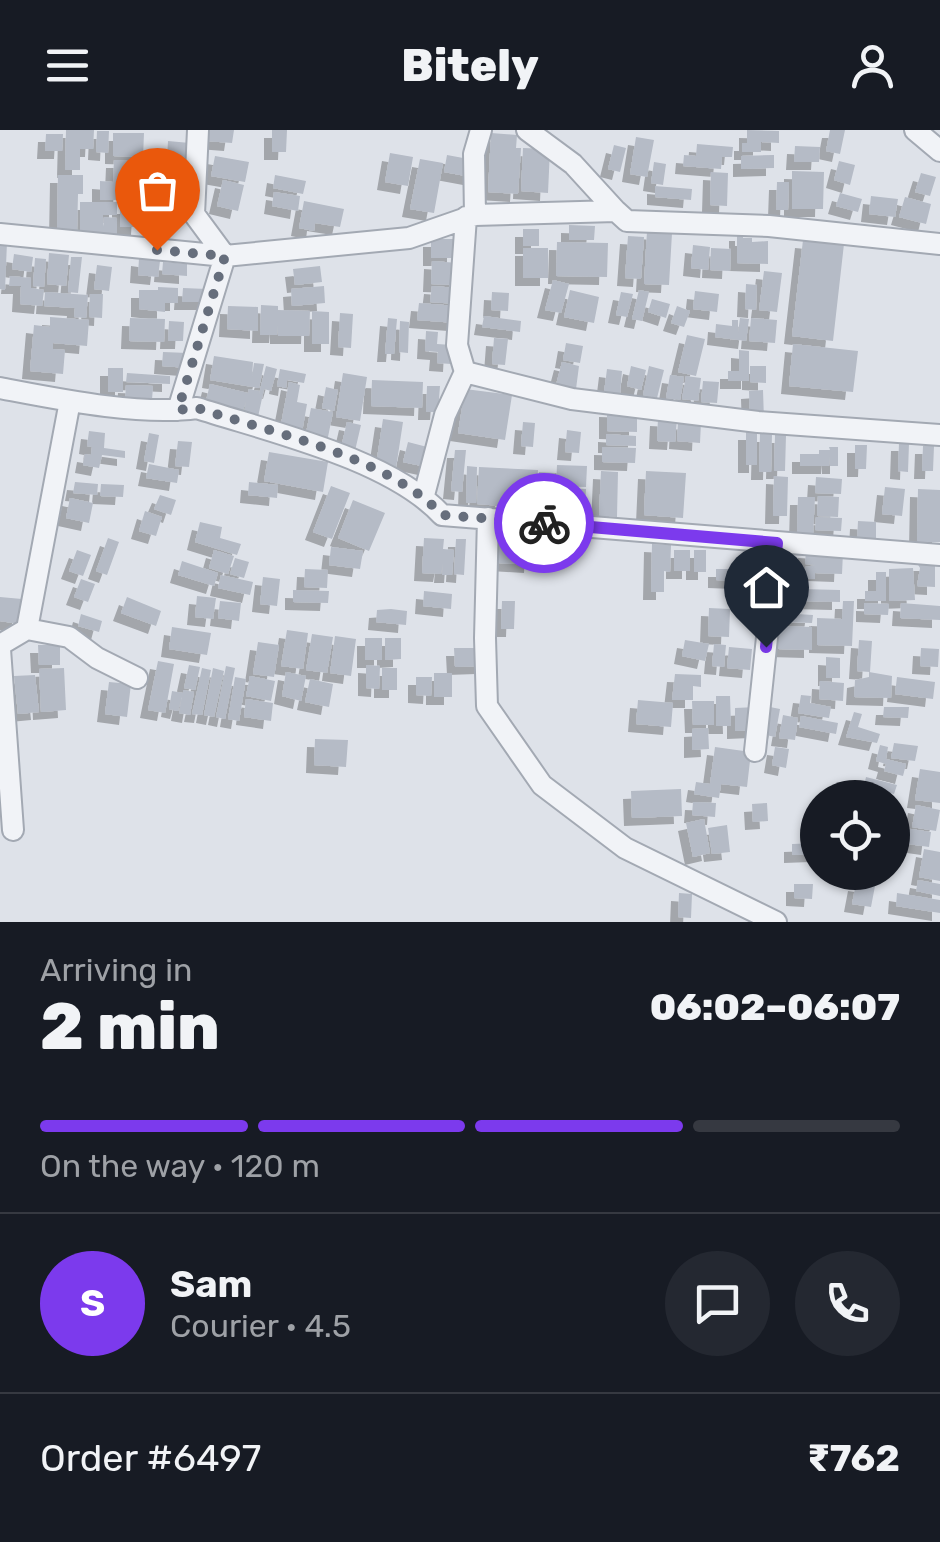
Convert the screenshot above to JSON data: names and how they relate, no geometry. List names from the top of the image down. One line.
{"page":{"header":"Bitely","heading":["2 min","Arriving in","06:02–06:07"],"panel":["Sam","Courier · 4.5","Order #6497","₹762"],"bar":"On the way · 120 m","round":"S"}}
